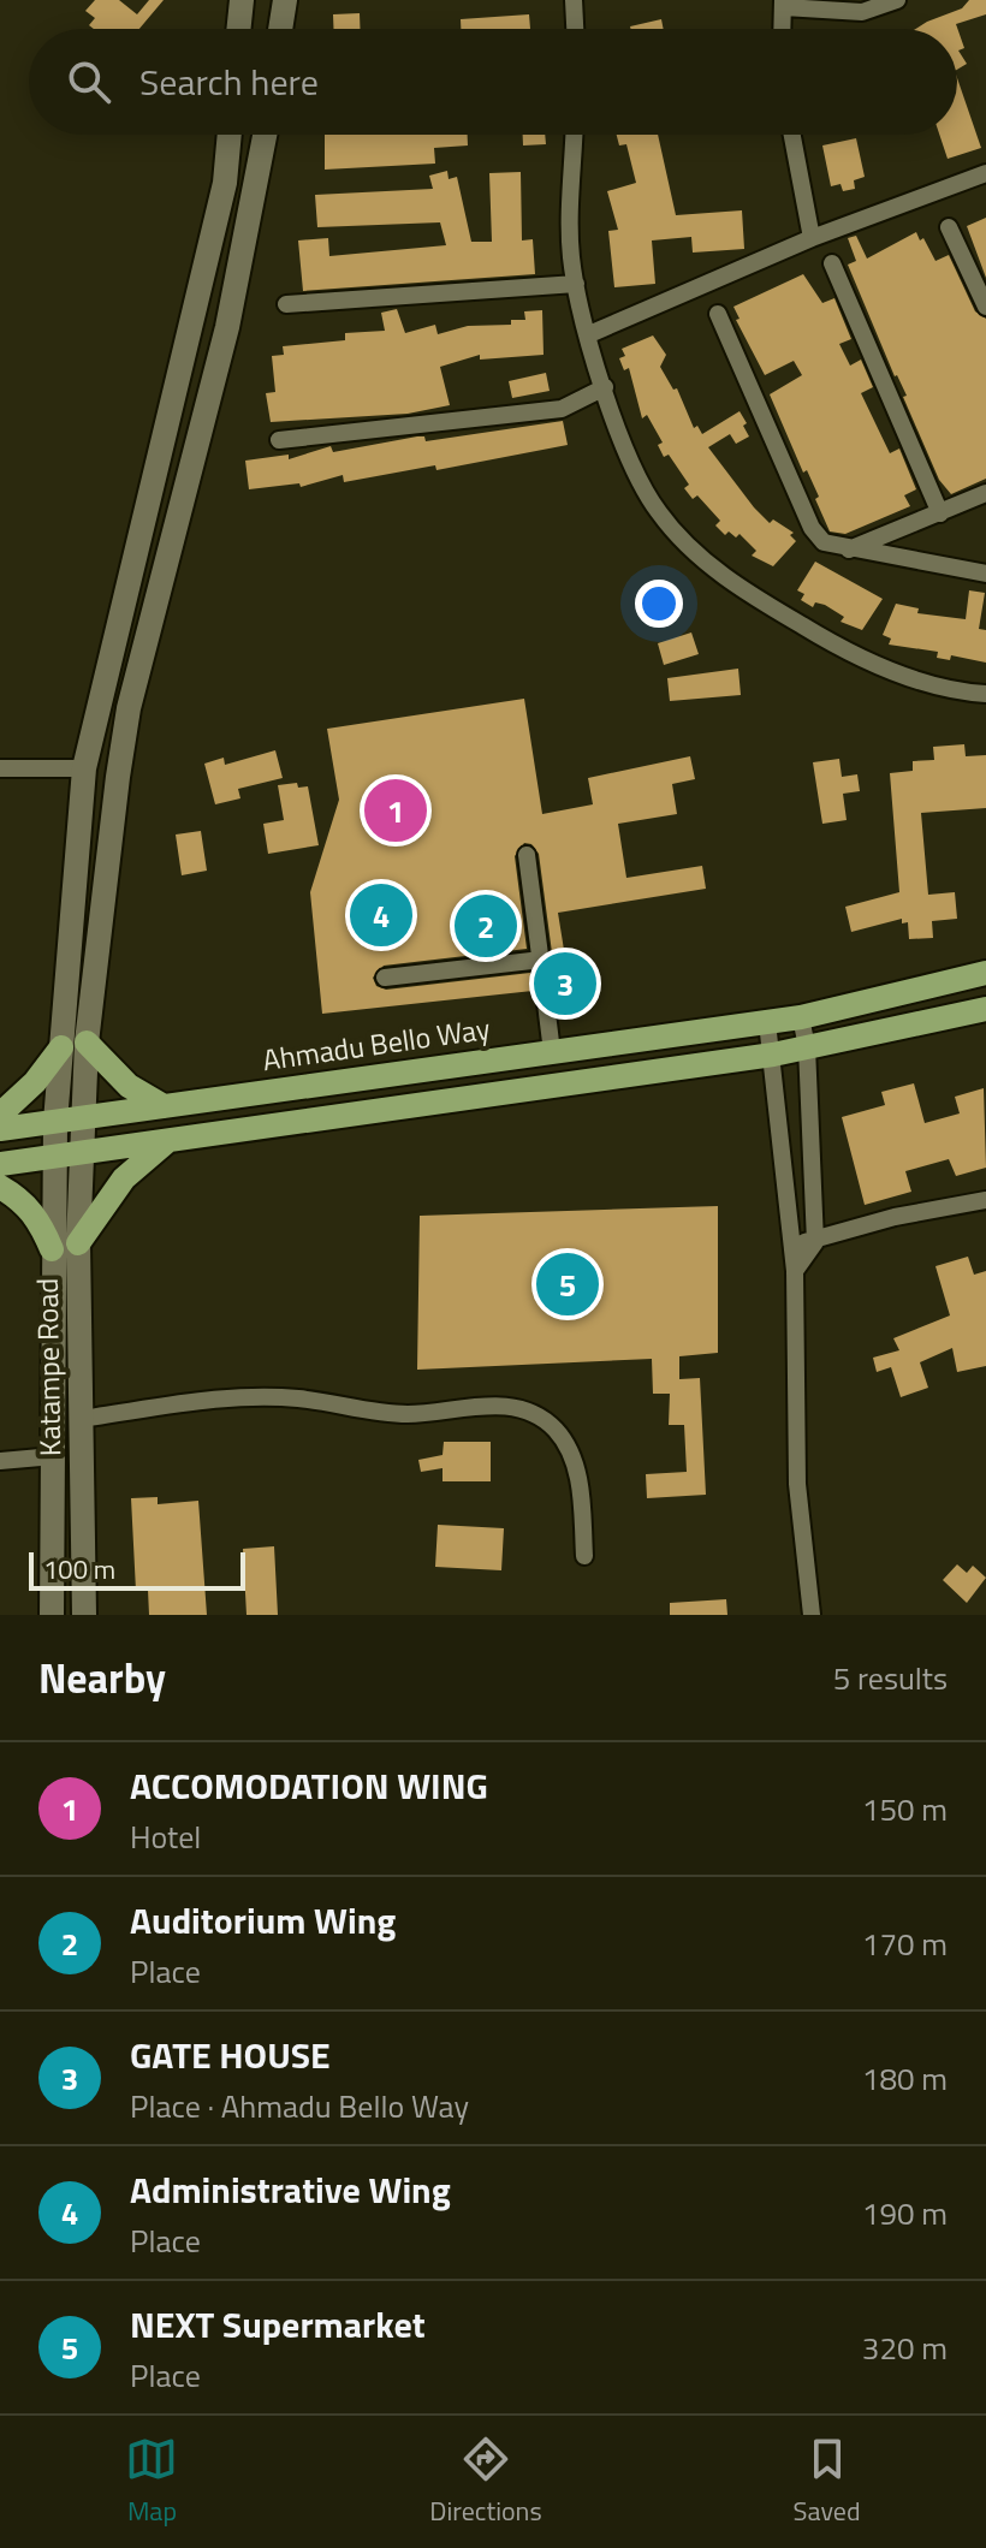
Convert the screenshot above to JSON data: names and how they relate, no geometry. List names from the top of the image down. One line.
{"streets":{"main road":["Ahmadu Bello Way"],"street":["Katampe Road"]},"crossings":[["Ahmadu Bello Way","Katampe Road"]],"scale_bar":"100 m","page":{"search":"Search here","pins":["1","4","2","3","5"],"scale":"100 m","heading":["Nearby","5 results"],"list":[{"mark":"1","name":"ACCOMODATION WING","note":"Hotel","value":"150 m"},{"mark":"2","name":"Auditorium Wing","note":"Place","value":"170 m"},{"mark":"3","name":"GATE HOUSE","note":"Place · Ahmadu Bello Way","value":"180 m"},{"mark":"4","name":"Administrative Wing","note":"Place","value":"190 m"},{"mark":"5","name":"NEXT Supermarket","note":"Place","value":"320 m"}],"nav":["Map","Directions","Saved"]}}
